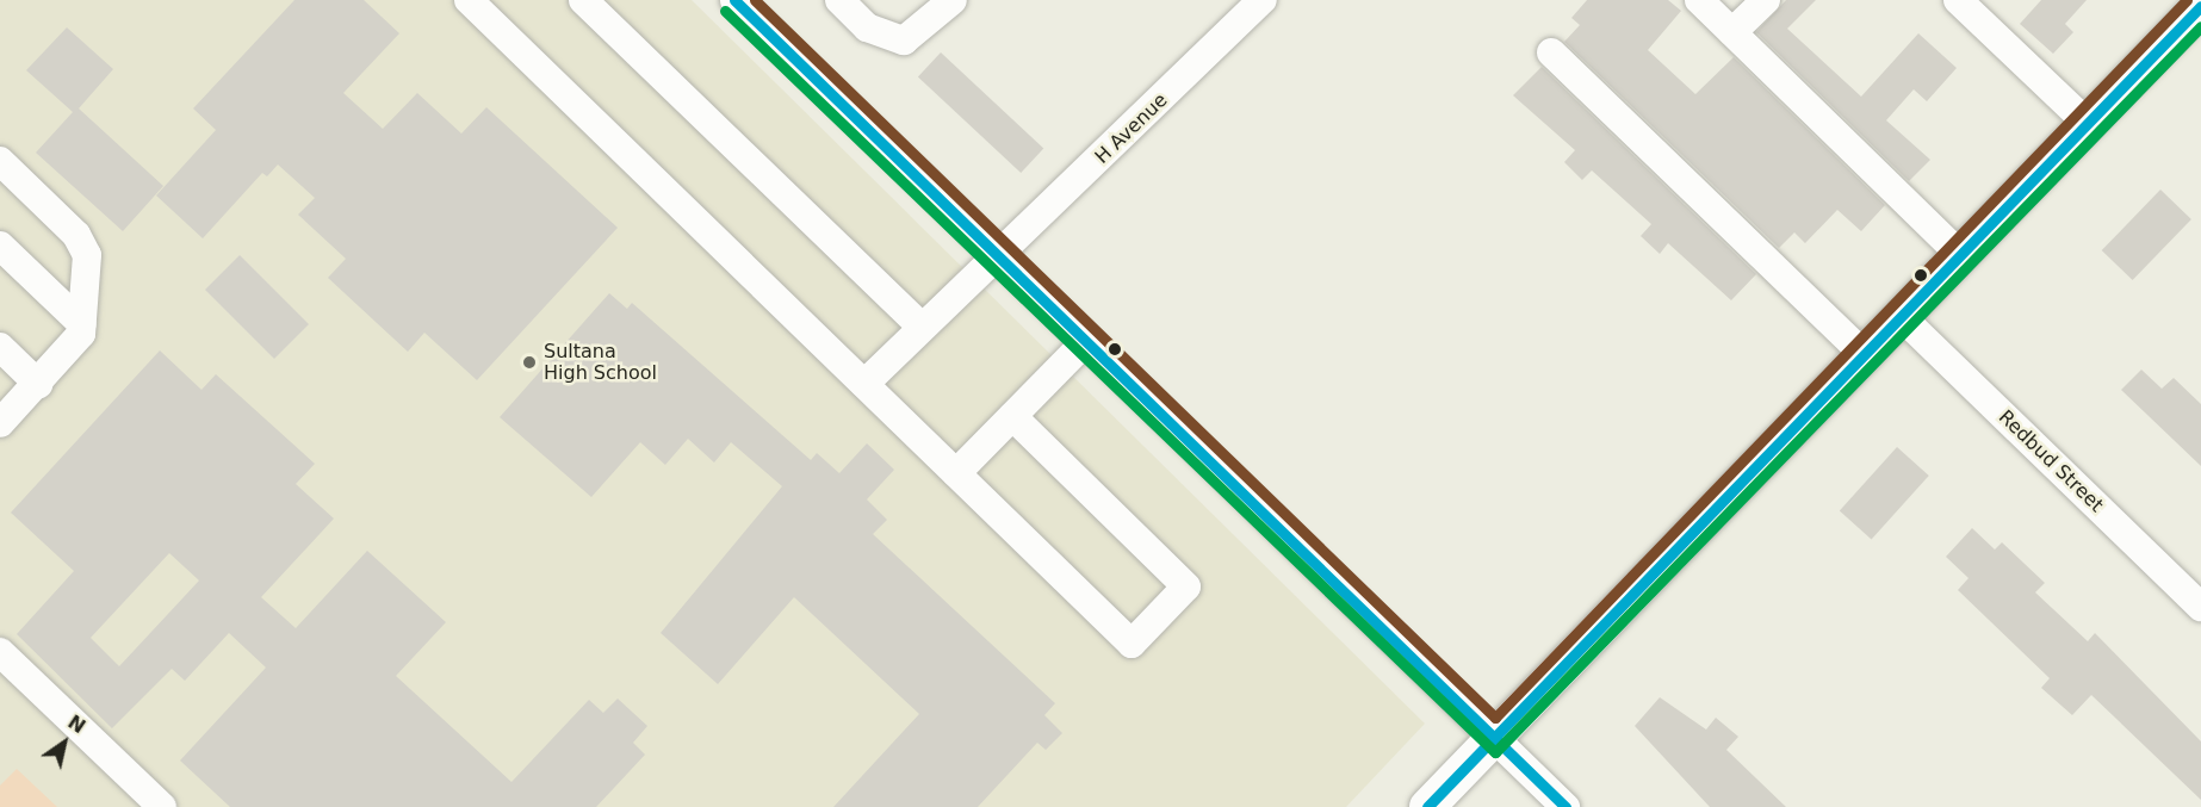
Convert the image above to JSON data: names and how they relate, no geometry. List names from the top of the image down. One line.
{"streets":{"street":["H Avenue","Redbud Street"]},"places":["Sultana High School"],"north":"top right"}
